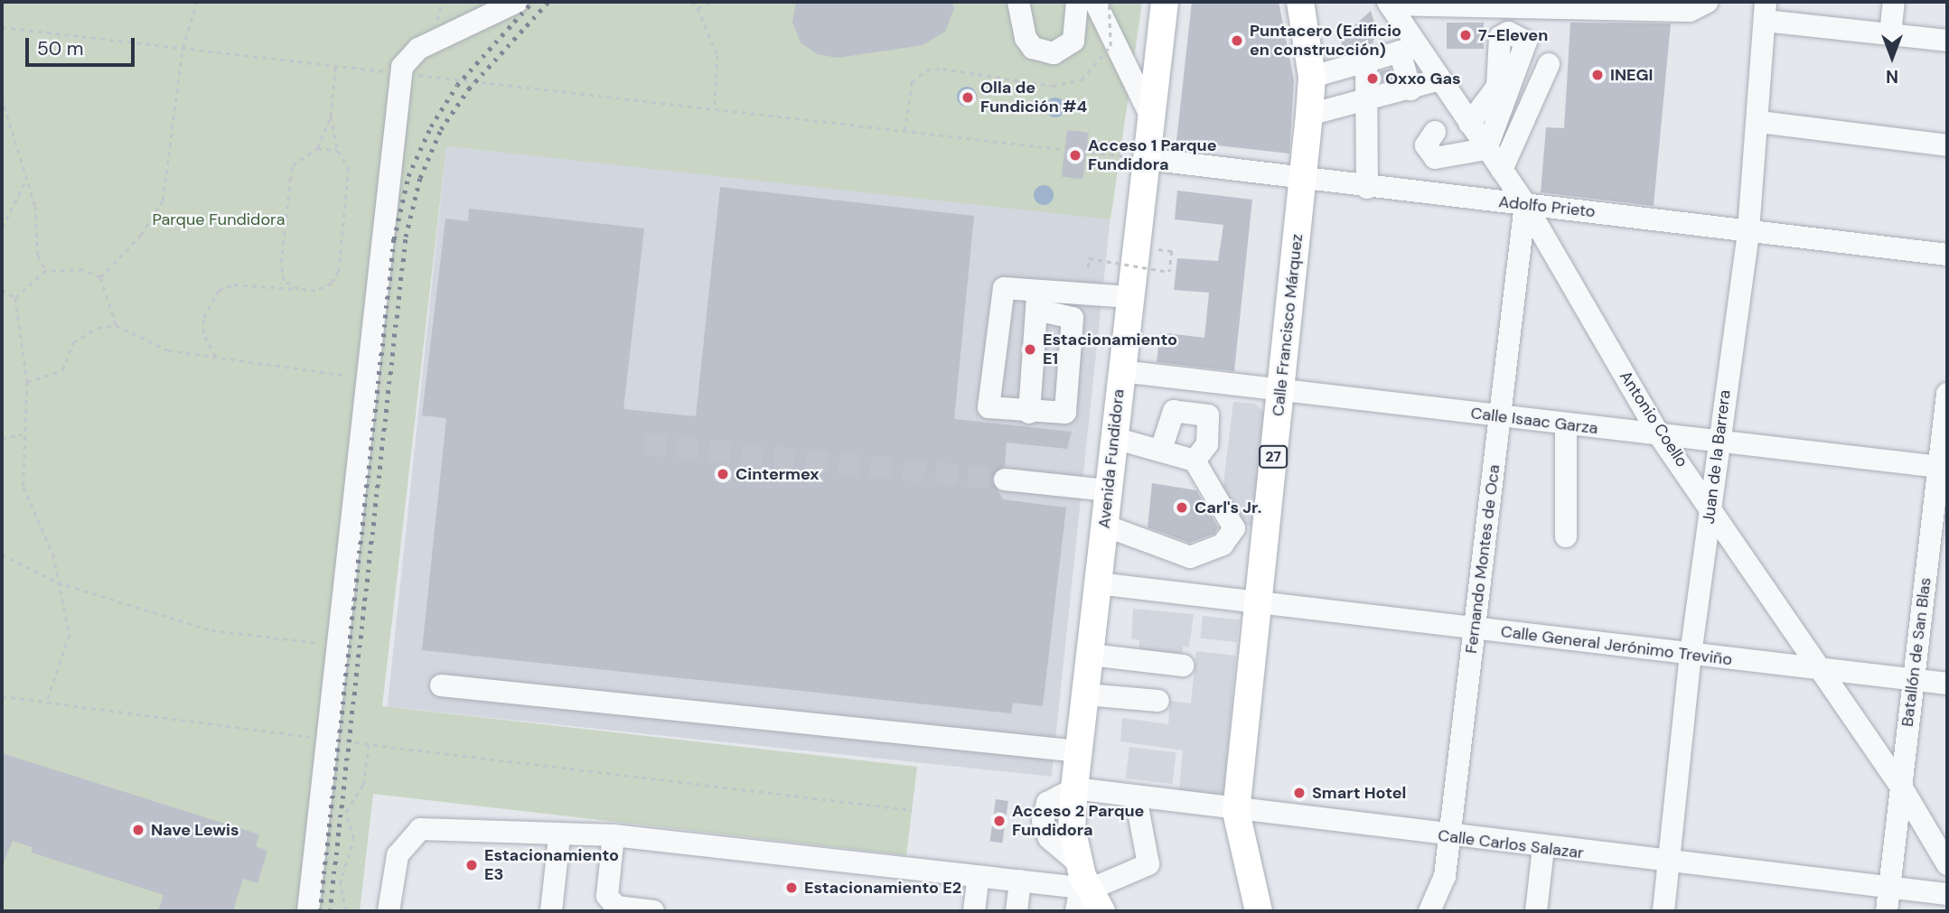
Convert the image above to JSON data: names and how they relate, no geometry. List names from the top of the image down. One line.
{"streets":{"main road":["Calle Francisco Márquez","27","Avenida Fundidora"],"street":["Adolfo Prieto","Antonio Coello","Calle Isaac Garza","Juan de la Barrera","Fernando Montes de Oca","Calle General Jerónimo Treviño","Batallón de San Blas","Calle Carlos Salazar"]},"crossings":[["Adolfo Prieto","Calle Francisco Márquez"],["Adolfo Prieto","Antonio Coello"],["Adolfo Prieto","Juan de la Barrera"],["Adolfo Prieto","Avenida Fundidora"],["Adolfo Prieto","Fernando Montes de Oca"],["Calle Francisco Márquez","Calle Isaac Garza"],["Calle Francisco Márquez","Calle General Jerónimo Treviño"],["Calle Francisco Márquez","Calle Carlos Salazar"],["Antonio Coello","Calle Isaac Garza"],["Antonio Coello","Juan de la Barrera"],["Antonio Coello","Fernando Montes de Oca"],["Antonio Coello","Calle General Jerónimo Treviño"],["Antonio Coello","Batallón de San Blas"],["Calle Isaac Garza","Juan de la Barrera"],["Calle Isaac Garza","Avenida Fundidora"],["Calle Isaac Garza","Fernando Montes de Oca"],["Calle Isaac Garza","Batallón de San Blas"],["Juan de la Barrera","Calle General Jerónimo Treviño"],["Juan de la Barrera","Calle Carlos Salazar"],["Avenida Fundidora","Calle General Jerónimo Treviño"],["Avenida Fundidora","Calle Carlos Salazar"],["Fernando Montes de Oca","Calle General Jerónimo Treviño"],["Fernando Montes de Oca","Calle Carlos Salazar"],["Calle General Jerónimo Treviño","Batallón de San Blas"],["Batallón de San Blas","Calle Carlos Salazar"]],"parks":["Parque Fundidora"],"places":["7-Eleven","Puntacero (Edificio en construcción)","INEGI","Oxxo Gas","Olla de Fundición #4","Acceso 1 Parque Fundidora","Estacionamiento E1","Cintermex","Carl's Jr.","Smart Hotel","Acceso 2 Parque Fundidora","Nave Lewis","Estacionamiento E3","Estacionamiento E2"],"scale_bar":"50 m","north":"bottom"}
